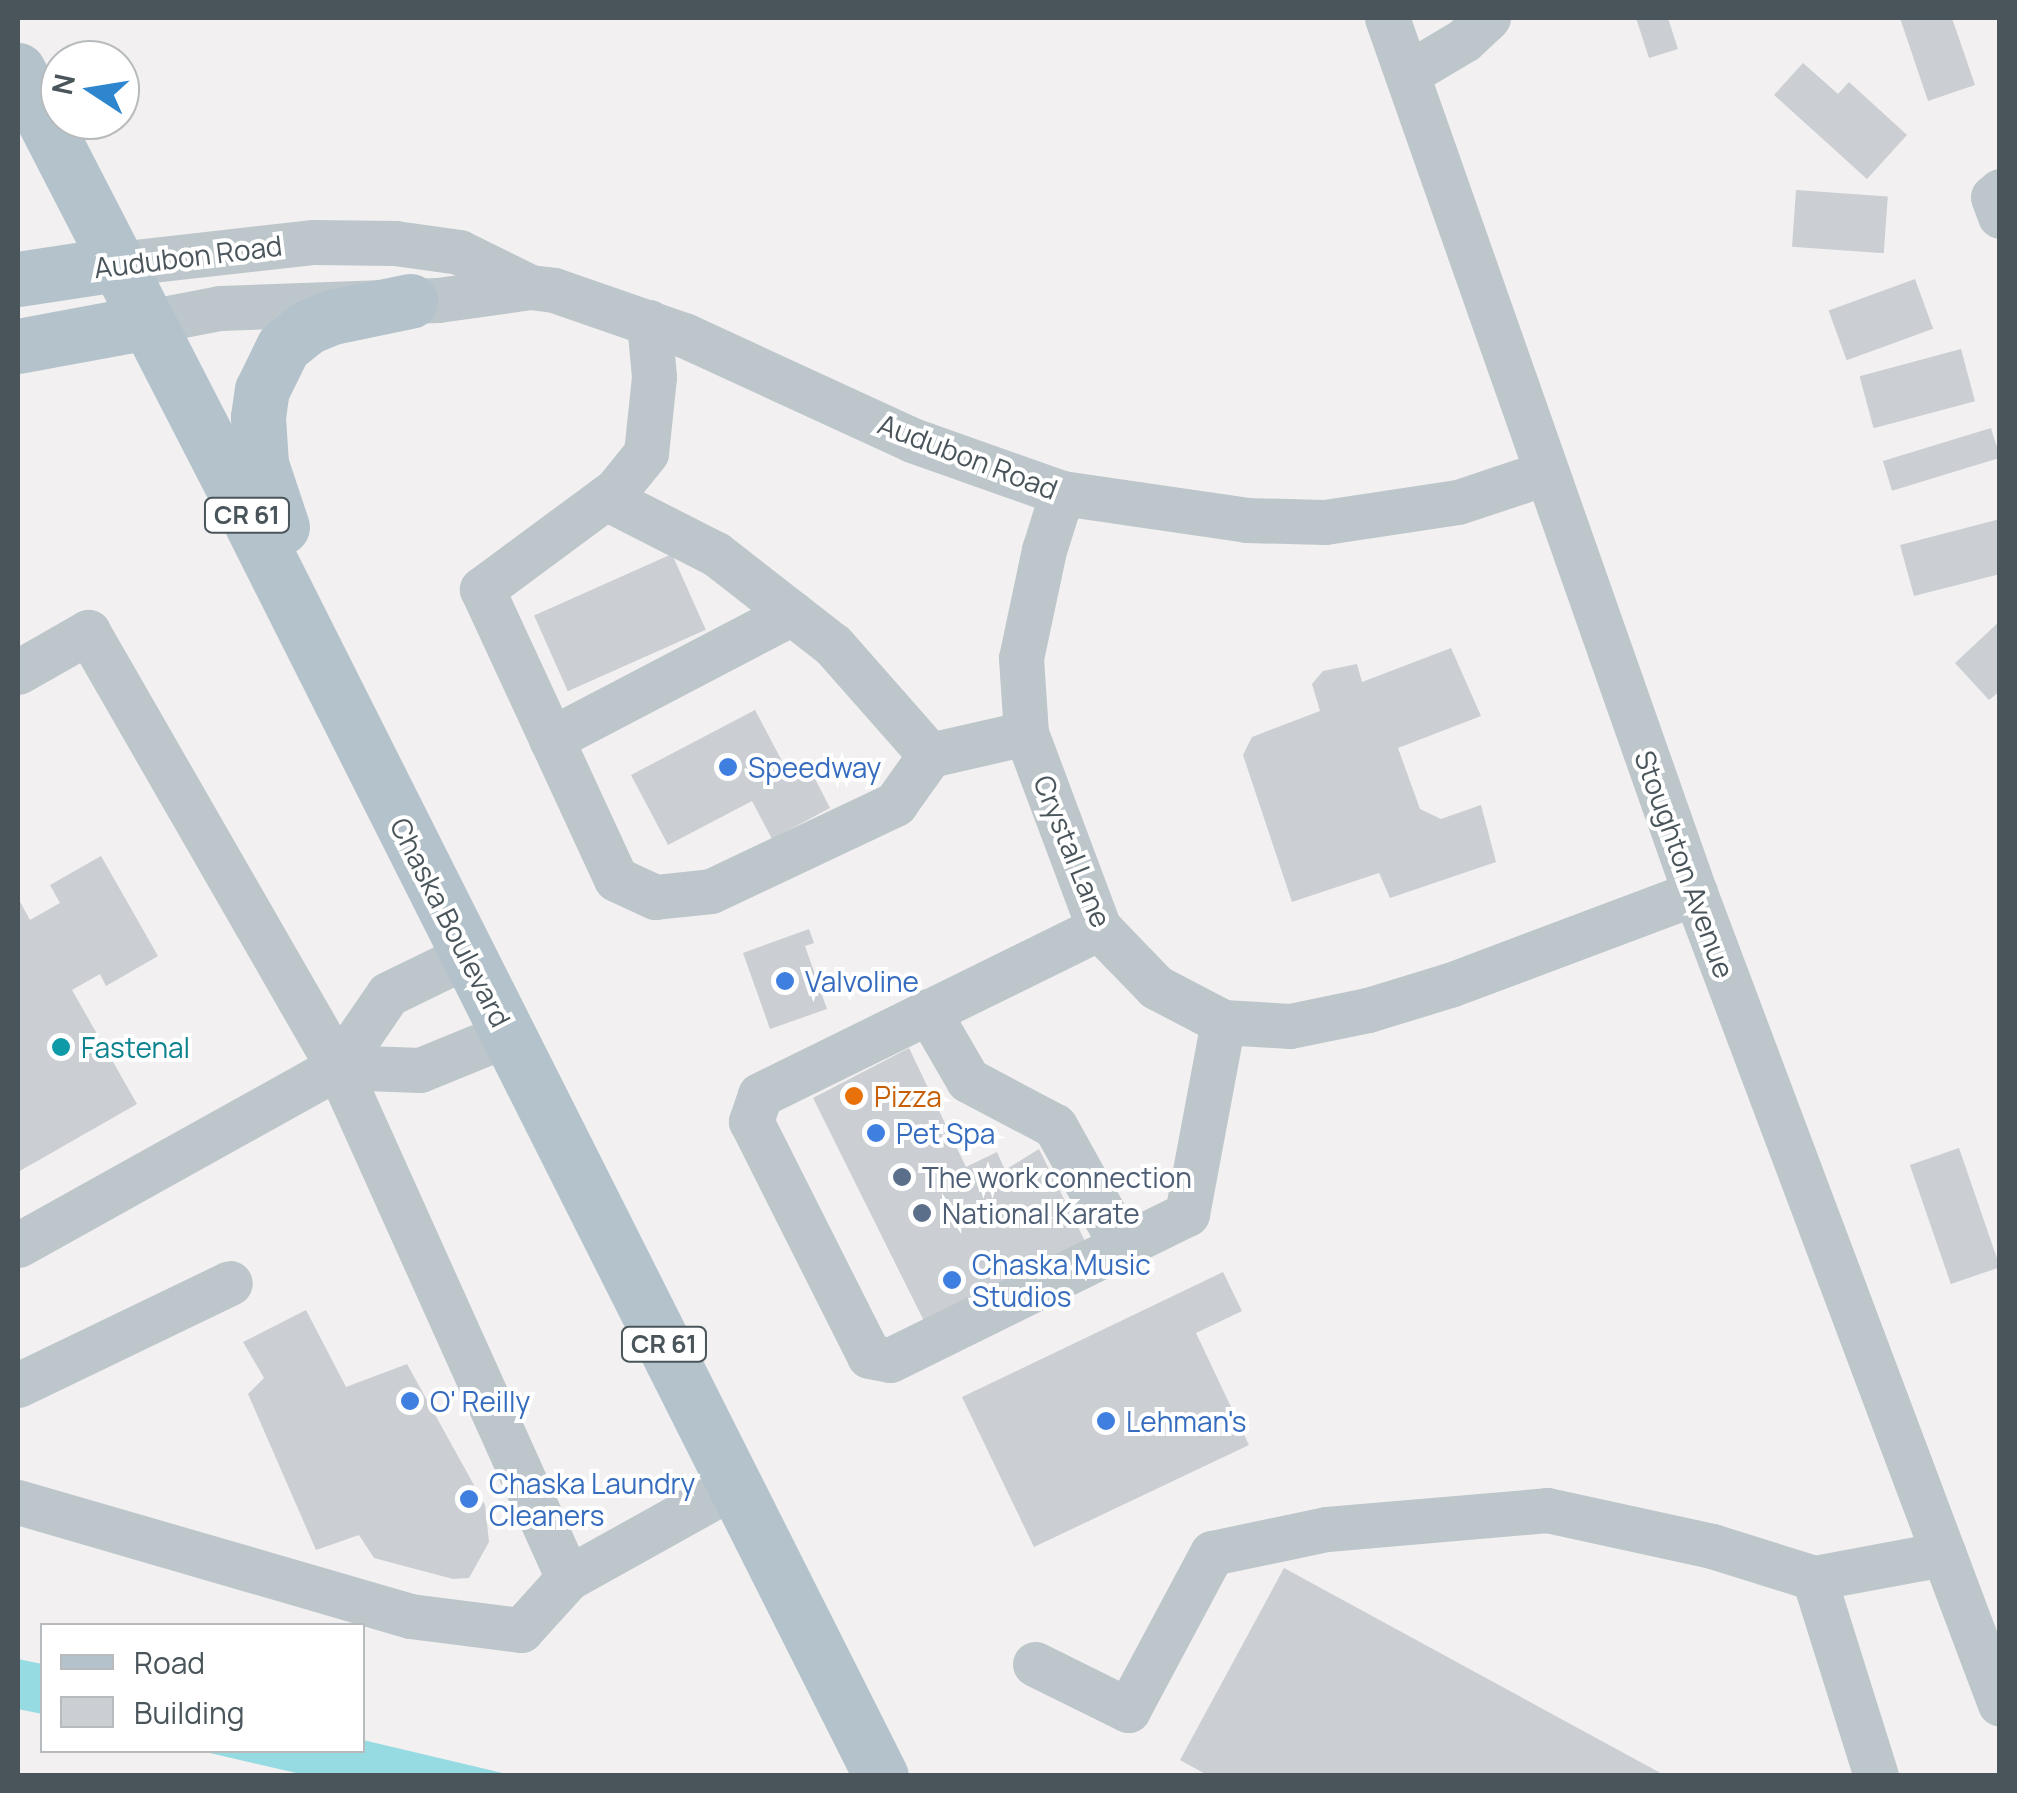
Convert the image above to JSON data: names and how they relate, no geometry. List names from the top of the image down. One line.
{"streets":{"main road":["Audubon Road","CR 61","Chaska Boulevard"],"street":["Crystal Lane","Stoughton Avenue"]},"crossings":[["Audubon Road","Crystal Lane"],["Audubon Road","Stoughton Avenue"],["Audubon Road","Chaska Boulevard"],["Crystal Lane","Stoughton Avenue"]],"places":["Speedway","Valvoline","Fastenal","Pizza","Pet Spa","The work connection","National Karate","Chaska Music Studios","O' Reilly","Lehman's","Chaska Laundry Cleaners"],"legend":["Road","Building"],"north":"left"}
